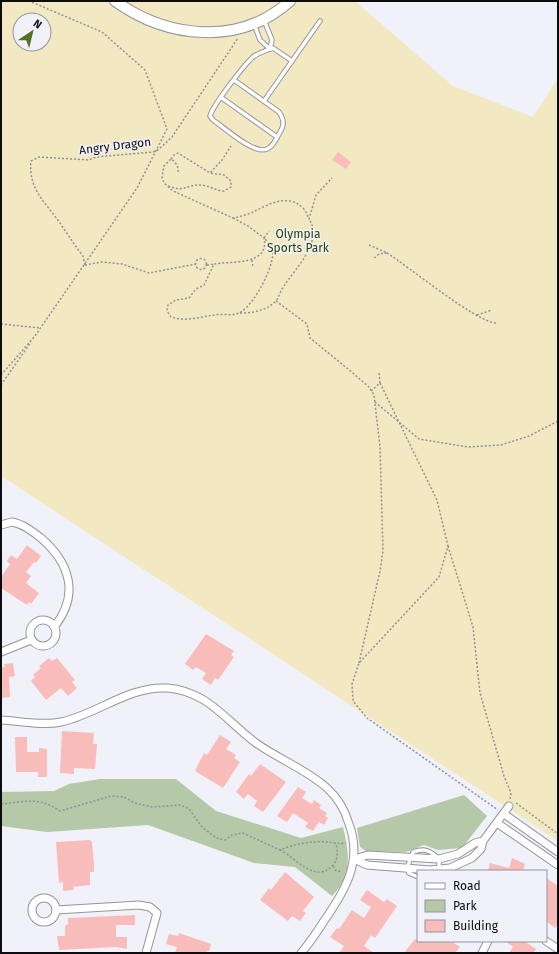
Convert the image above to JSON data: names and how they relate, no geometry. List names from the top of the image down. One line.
{"streets":{"path":["Angry Dragon"]},"parks":["Olympia Sports Park"],"legend":["Road","Park","Building"],"north":"top right"}
